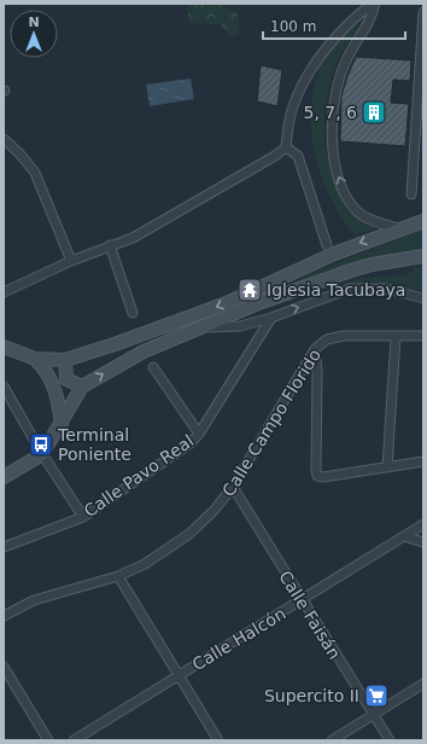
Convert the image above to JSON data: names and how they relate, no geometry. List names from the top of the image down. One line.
{"streets":{"street":["Calle Campo Florido","Calle Pavo Real","Calle Faisán","Calle Halcón"]},"crossings":[["Calle Campo Florido","Calle Faisán"],["Calle Faisán","Calle Halcón"]],"places":{"building":["5, 7, 6"],"temple":["Iglesia Tacubaya"],"bus stop":["Terminal Poniente"],"supermarket":["Supercito II"]},"scale_bar":"100 m","north":"top"}
